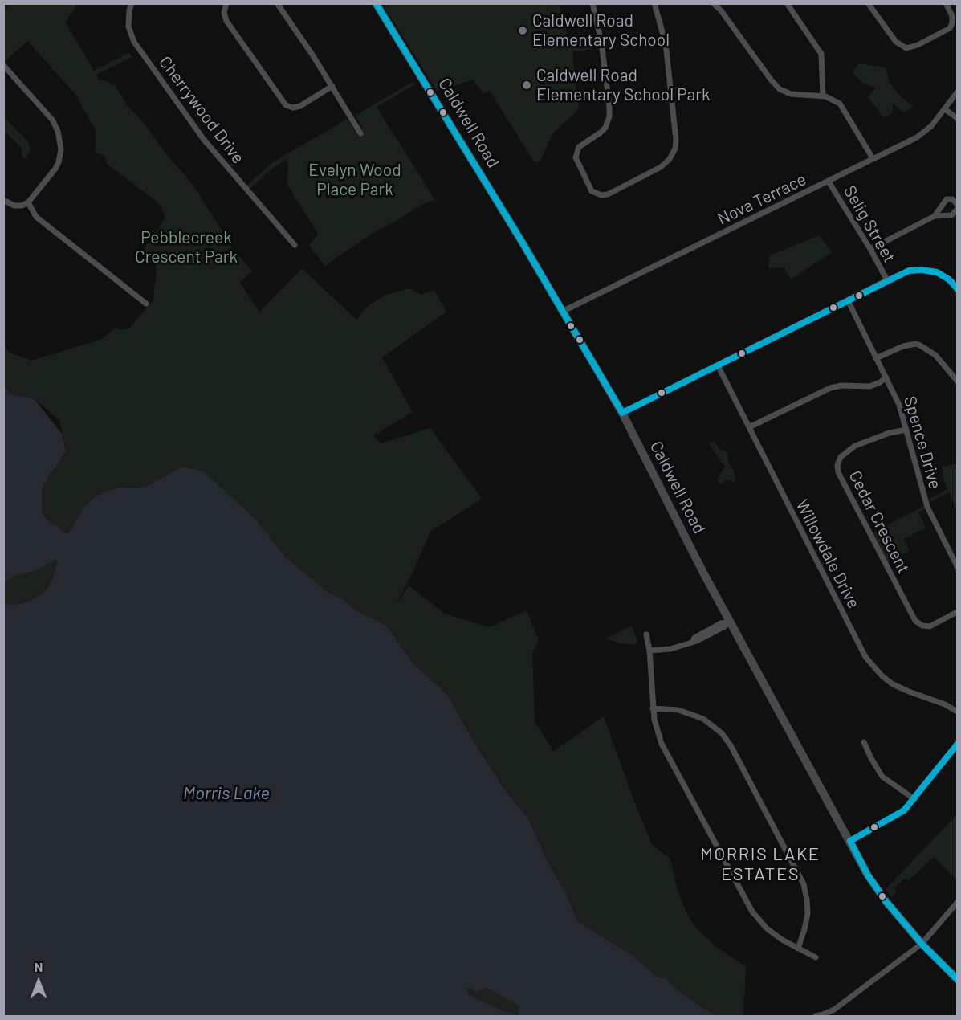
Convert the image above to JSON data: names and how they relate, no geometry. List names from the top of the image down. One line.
{"streets":{"street":["Cherrywood Drive","Caldwell Road","Nova Terrace","Selig Street","Spence Drive","Cedar Crescent","Willowdale Drive"]},"crossings":[["Caldwell Road","Nova Terrace"],["Nova Terrace","Selig Street"],["Spence Drive","Cedar Crescent"]],"districts":["MORRIS LAKE ESTATES"],"water":["Morris Lake"],"parks":["Evelyn Wood Place Park","Pebblecreek Crescent Park"],"places":["Caldwell Road Elementary School","Caldwell Road Elementary School Park"],"north":"top"}
